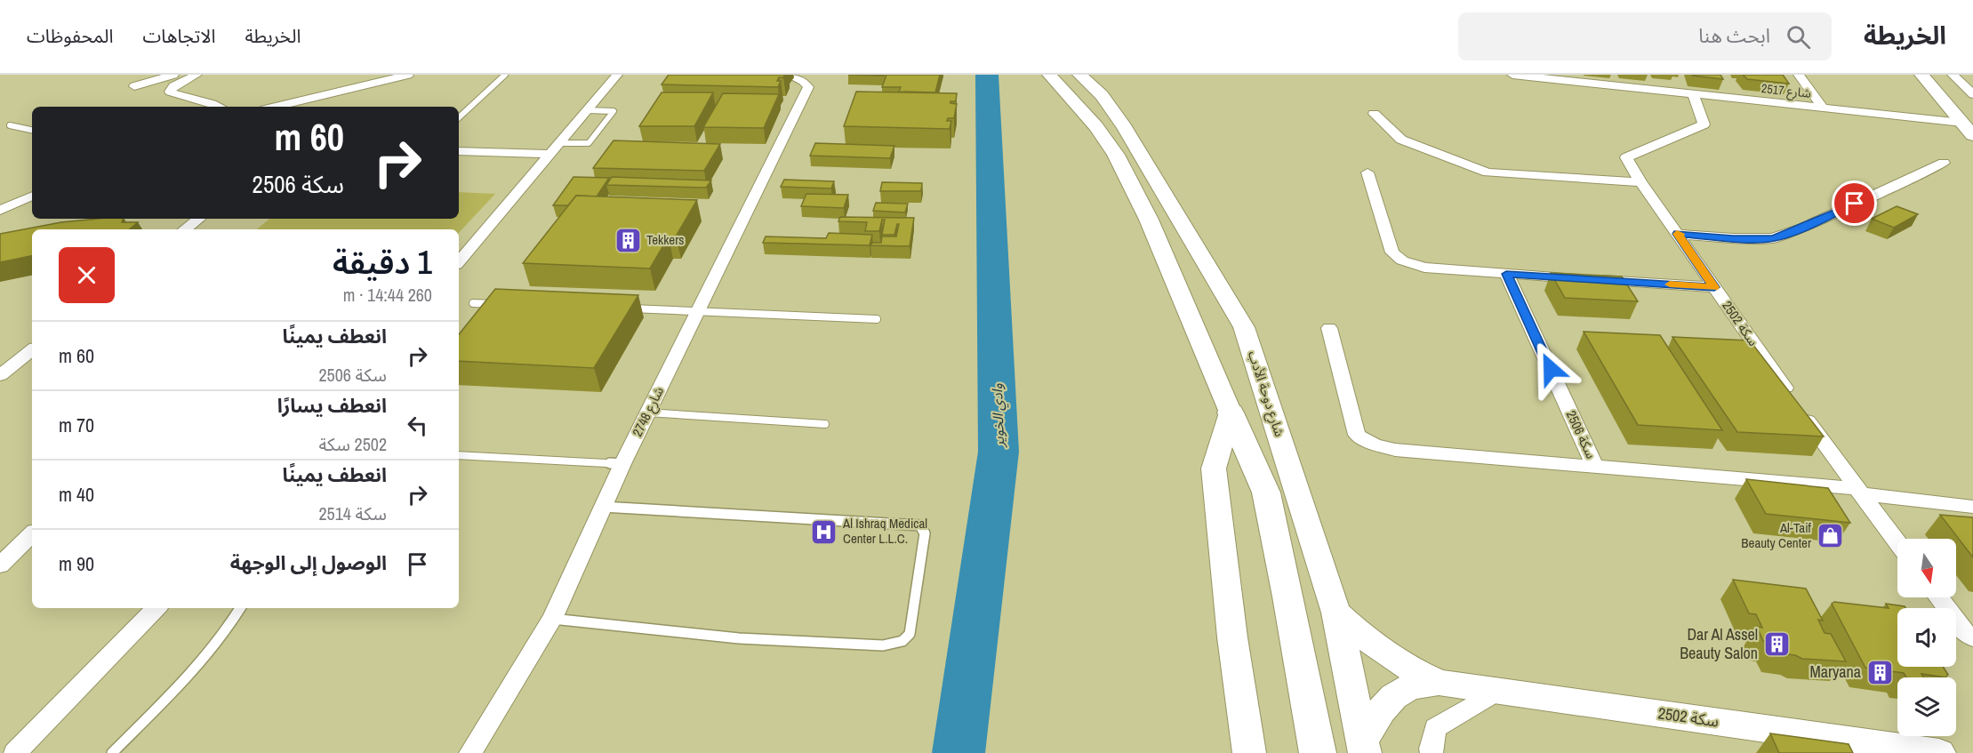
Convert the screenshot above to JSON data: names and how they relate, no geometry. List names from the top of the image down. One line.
{"streets":{"main road":["شارع دوحة الأدب","سكة 2502"],"street":["2517 شارع","2502 سكة","شارع 2748","سكة 2506"]},"crossings":[["2517 شارع","2502 سكة"],["2502 سكة","سكة 2506"]],"water":["وادي الخوير"],"places":{"building":["Tekkers","Dar Al Assel Beauty Salon","Maryana"],"hospital":["Al Ishraq Medical Center L.L.C."],"shop":["Al-Taif Beauty Center"]},"north":"bottom","page":{"header":"الخريطة","search":"ابحث هنا","nav":["الخريطة","الاتجاهات","المحفوظات"],"turn":["60 m","سكة 2506"],"heading":["1 دقيقة","260 m · 14:44"],"list":[{"name":"انعطف يمينًا","note":"سكة 2506","value":"60 m"},{"name":"انعطف يسارًا","note":"2502 سكة","value":"70 m"},{"name":"انعطف يمينًا","note":"سكة 2514","value":"40 m"},{"name":"الوصول إلى الوجهة","value":"90 m"}]}}
